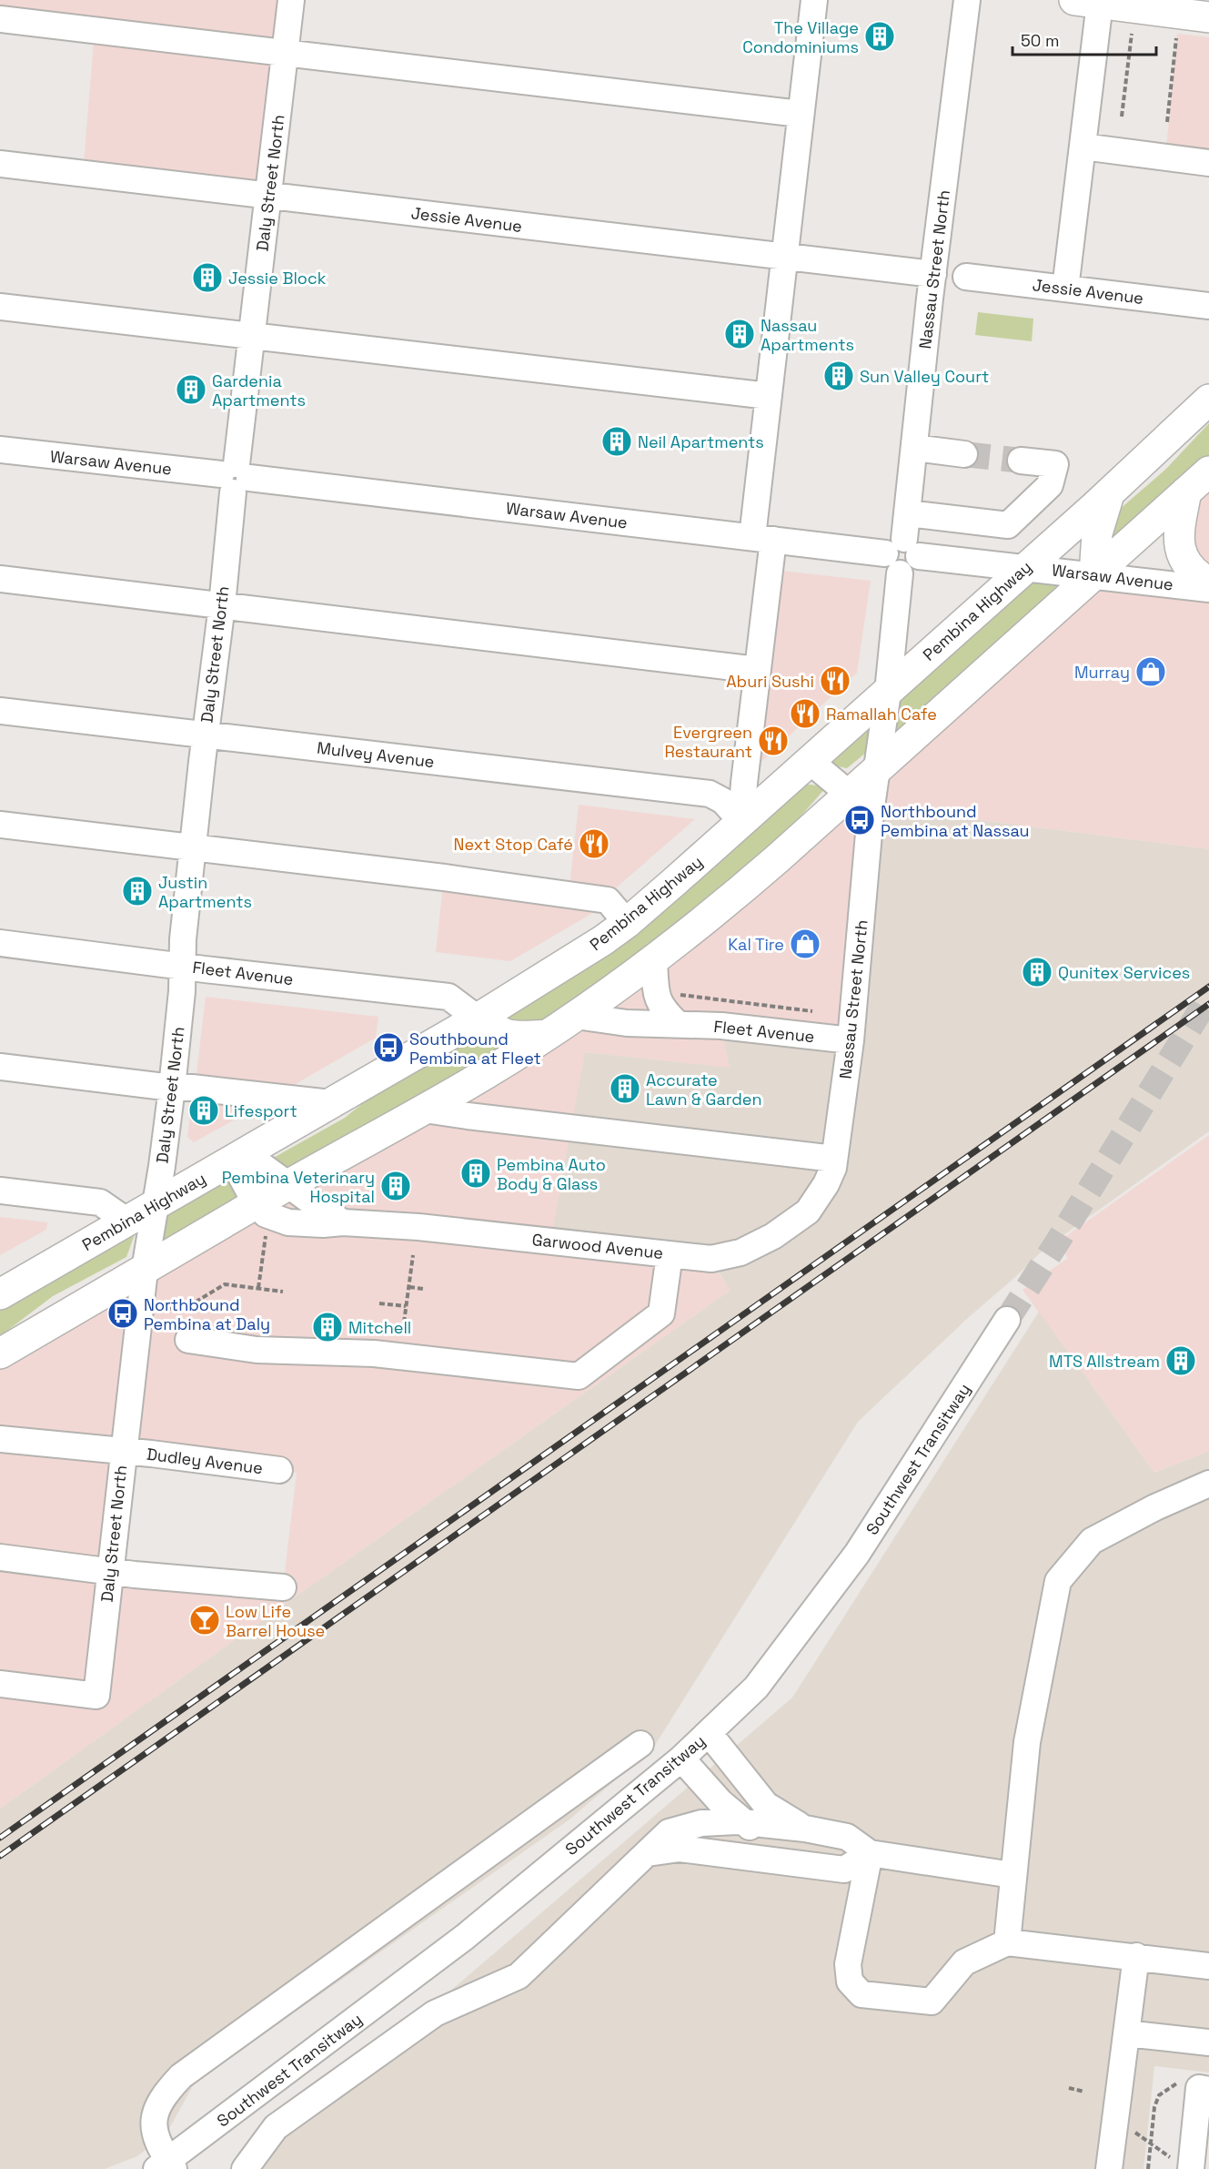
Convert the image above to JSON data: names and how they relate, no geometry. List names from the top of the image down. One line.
{"streets":{"main road":["Pembina Highway"],"street":["Daly Street North","Jessie Avenue","Nassau Street North","Warsaw Avenue","Mulvey Avenue","Fleet Avenue","Garwood Avenue","Southwest Transitway","Dudley Avenue"]},"crossings":[["Daly Street North","Jessie Avenue"],["Daly Street North","Warsaw Avenue"],["Daly Street North","Pembina Highway"],["Daly Street North","Mulvey Avenue"],["Daly Street North","Fleet Avenue"],["Daly Street North","Dudley Avenue"],["Jessie Avenue","Nassau Street North"],["Nassau Street North","Warsaw Avenue"],["Nassau Street North","Pembina Highway"],["Nassau Street North","Fleet Avenue"],["Nassau Street North","Garwood Avenue"],["Warsaw Avenue","Pembina Highway"],["Pembina Highway","Mulvey Avenue"],["Pembina Highway","Fleet Avenue"],["Pembina Highway","Garwood Avenue"]],"places":{"building":["The Village Condominiums","Jessie Block","Nassau Apartments","Sun Valley Court","Gardenia Apartments","Neil Apartments","Justin Apartments","Qunitex Services","Accurate Lawn & Garden","Lifesport","Pembina Auto Body & Glass","Pembina Veterinary Hospital","Mitchell","MTS Allstream"],"shop":["Murray","Kal Tire"],"restaurant":["Aburi Sushi","Ramallah Cafe","Evergreen Restaurant","Next Stop Café"],"bus stop":["Northbound Pembina at Nassau","Southbound Pembina at Fleet","Northbound Pembina at Daly"],"bar":["Low Life Barrel House"]},"scale_bar":"50 m"}
